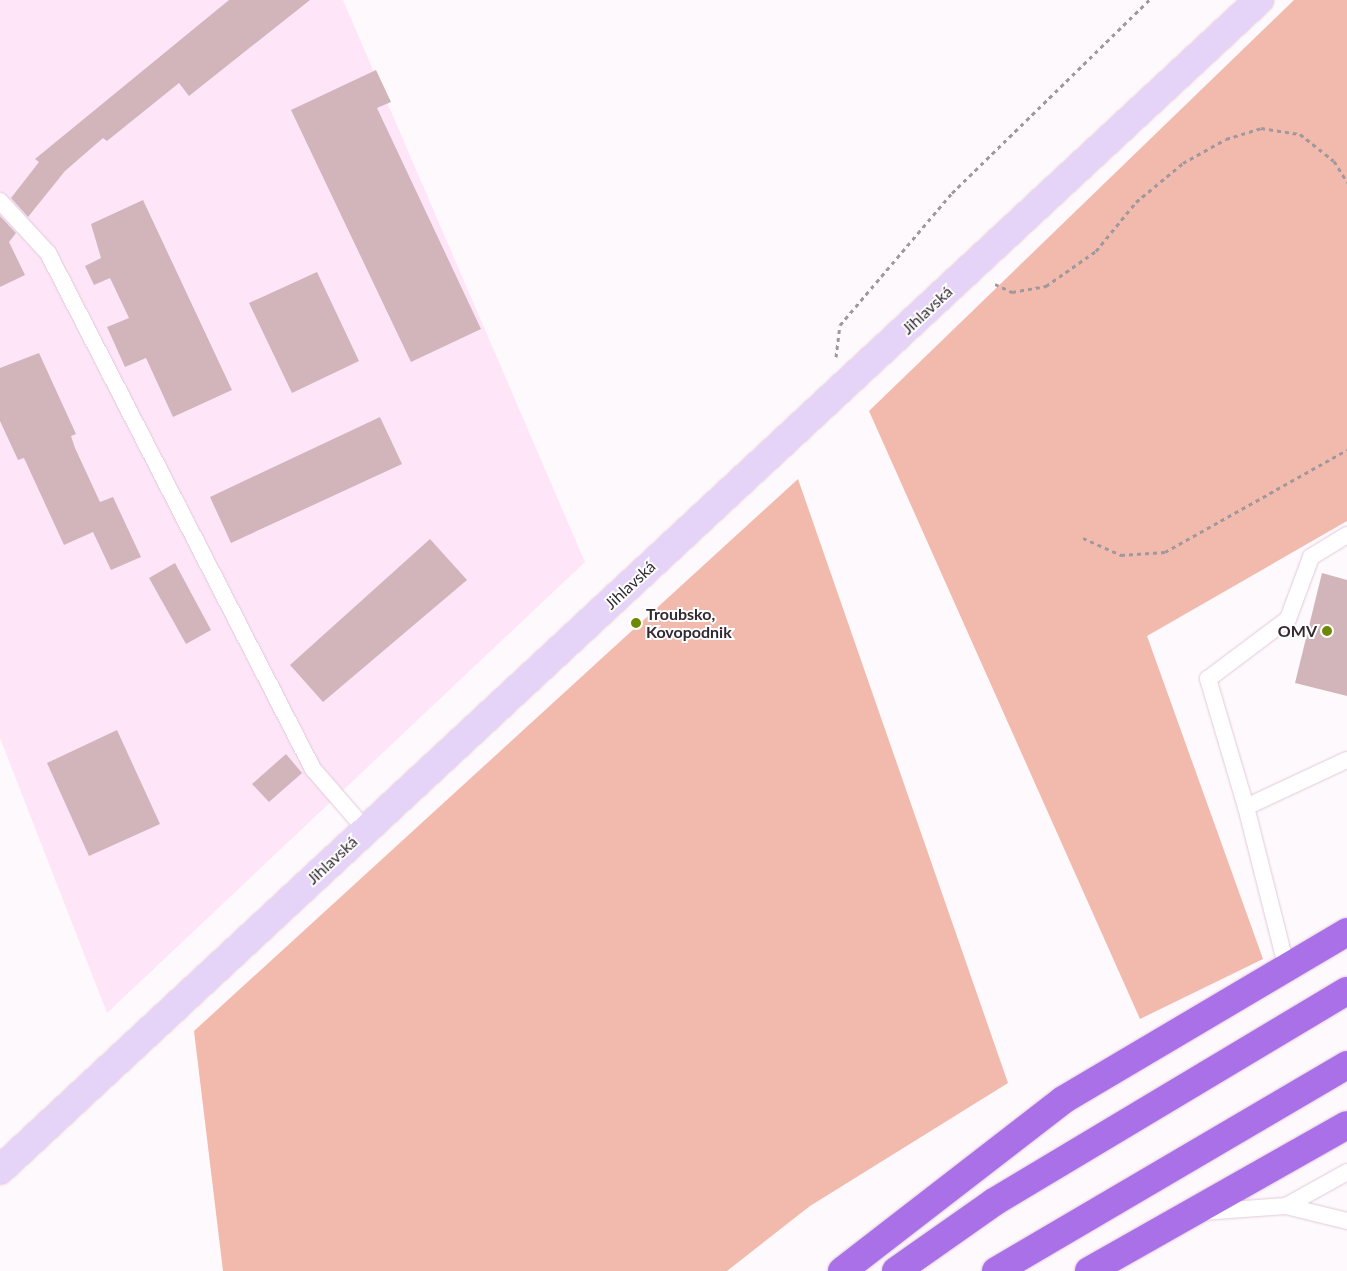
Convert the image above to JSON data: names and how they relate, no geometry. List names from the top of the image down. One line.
{"streets":{"main road":["Jihlavská"]},"places":["Troubsko, Kovopodnik","OMV"]}
